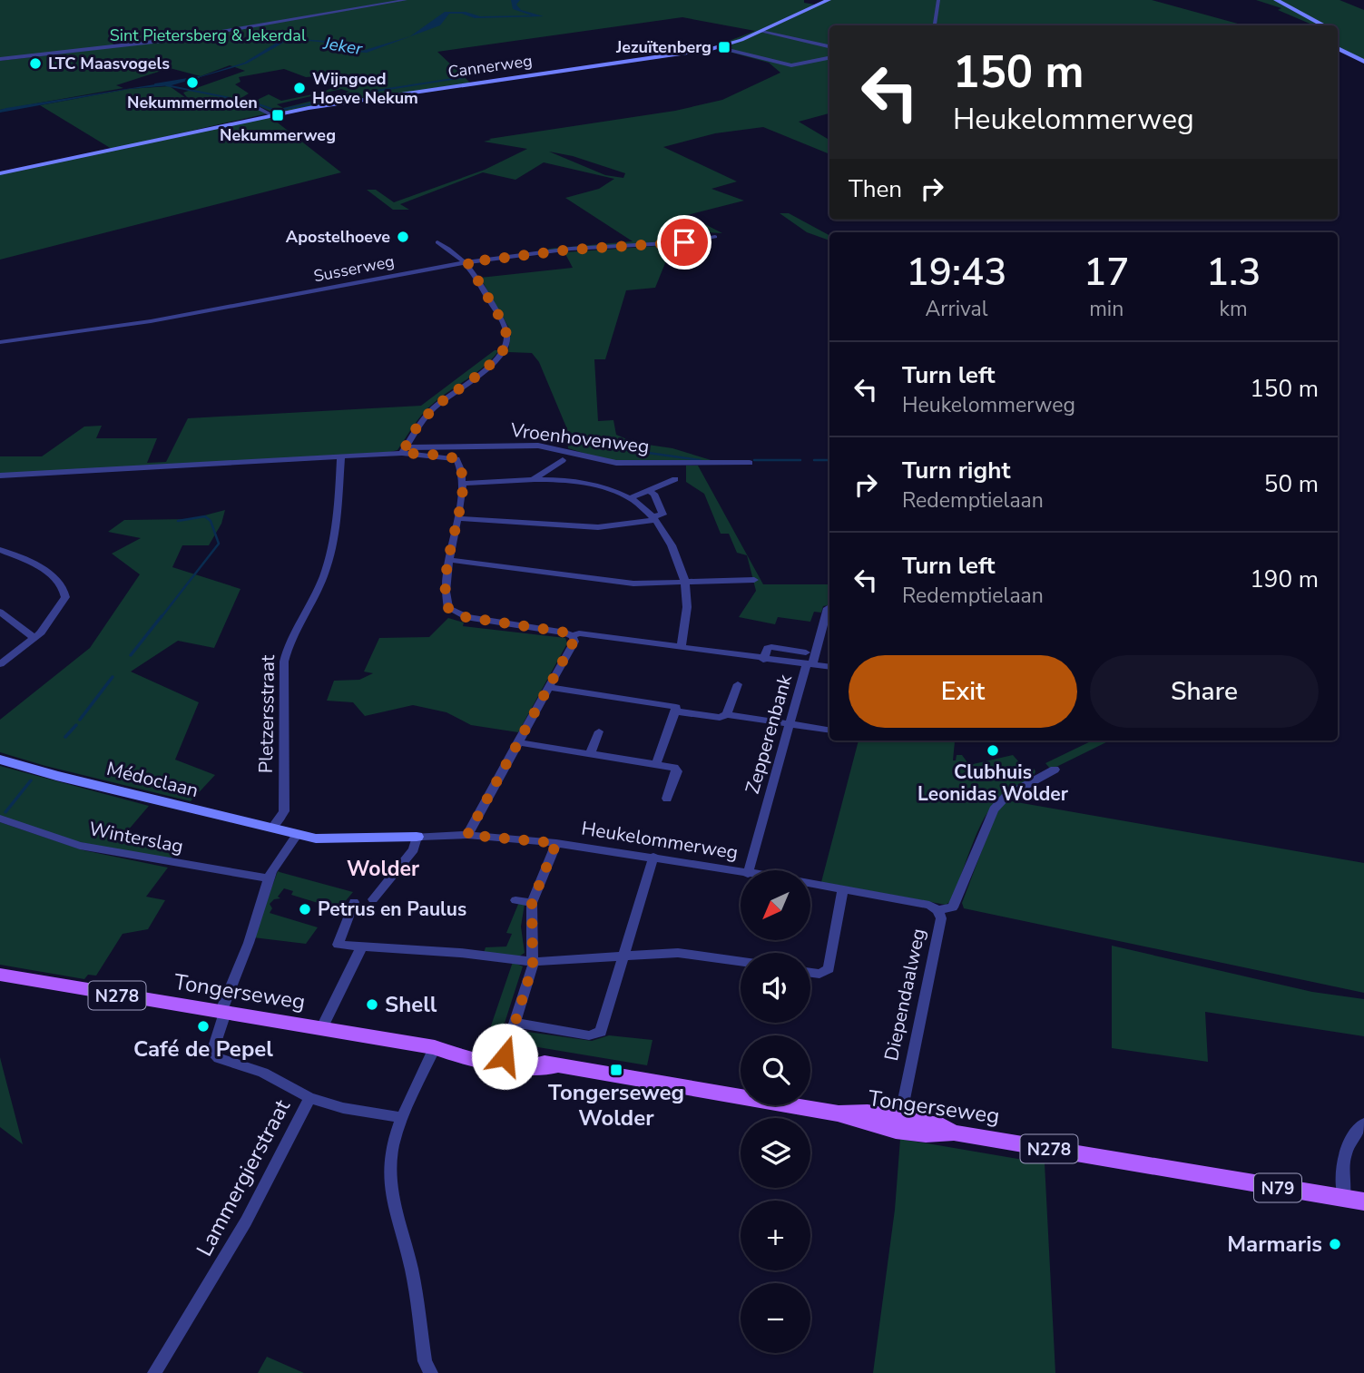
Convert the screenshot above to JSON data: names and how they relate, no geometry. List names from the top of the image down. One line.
{"streets":{"main road":["Cannerweg","Médoclaan","Heukelommerweg","Tongerseweg","N278","N79"],"street":["Susserweg","Vroenhovenweg","Pletzersstraat","Zepperenbank","Winterslag","Diependaalweg","Lammergierstraat"]},"crossings":[["Pletzersstraat","Médoclaan"],["Médoclaan","Heukelommerweg"],["Heukelommerweg","Diependaalweg"],["Tongerseweg","Diependaalweg"],["Tongerseweg","Lammergierstraat"],["Tongerseweg","N79"]],"districts":["Wolder"],"water":["Jeker"],"parks":["Sint Pietersberg & Jekerdal"],"places":{"transit":["Jezuïtenberg","Nekummerweg","Tongerseweg Wolder"],"other":["LTC Maasvogels","Nekummermolen","Wijngoed Hoeve Nekum","Apostelhoeve","Clubhuis Leonidas Wolder","Petrus en Paulus","Shell","Café de Pepel","Marmaris"]},"north":"bottom left","page":{"turn":["150 m","Heukelommerweg"],"then":"Then","eta":["19:43","Arrival","17","min","1.3","km"],"list":[{"name":"Turn left","note":"Heukelommerweg","value":"150 m"},{"name":"Turn right","note":"Redemptielaan","value":"50 m"},{"name":"Turn left","note":"Redemptielaan","value":"190 m"}],"buttons":["Exit","Share"],"map_buttons":["+","−"]}}
